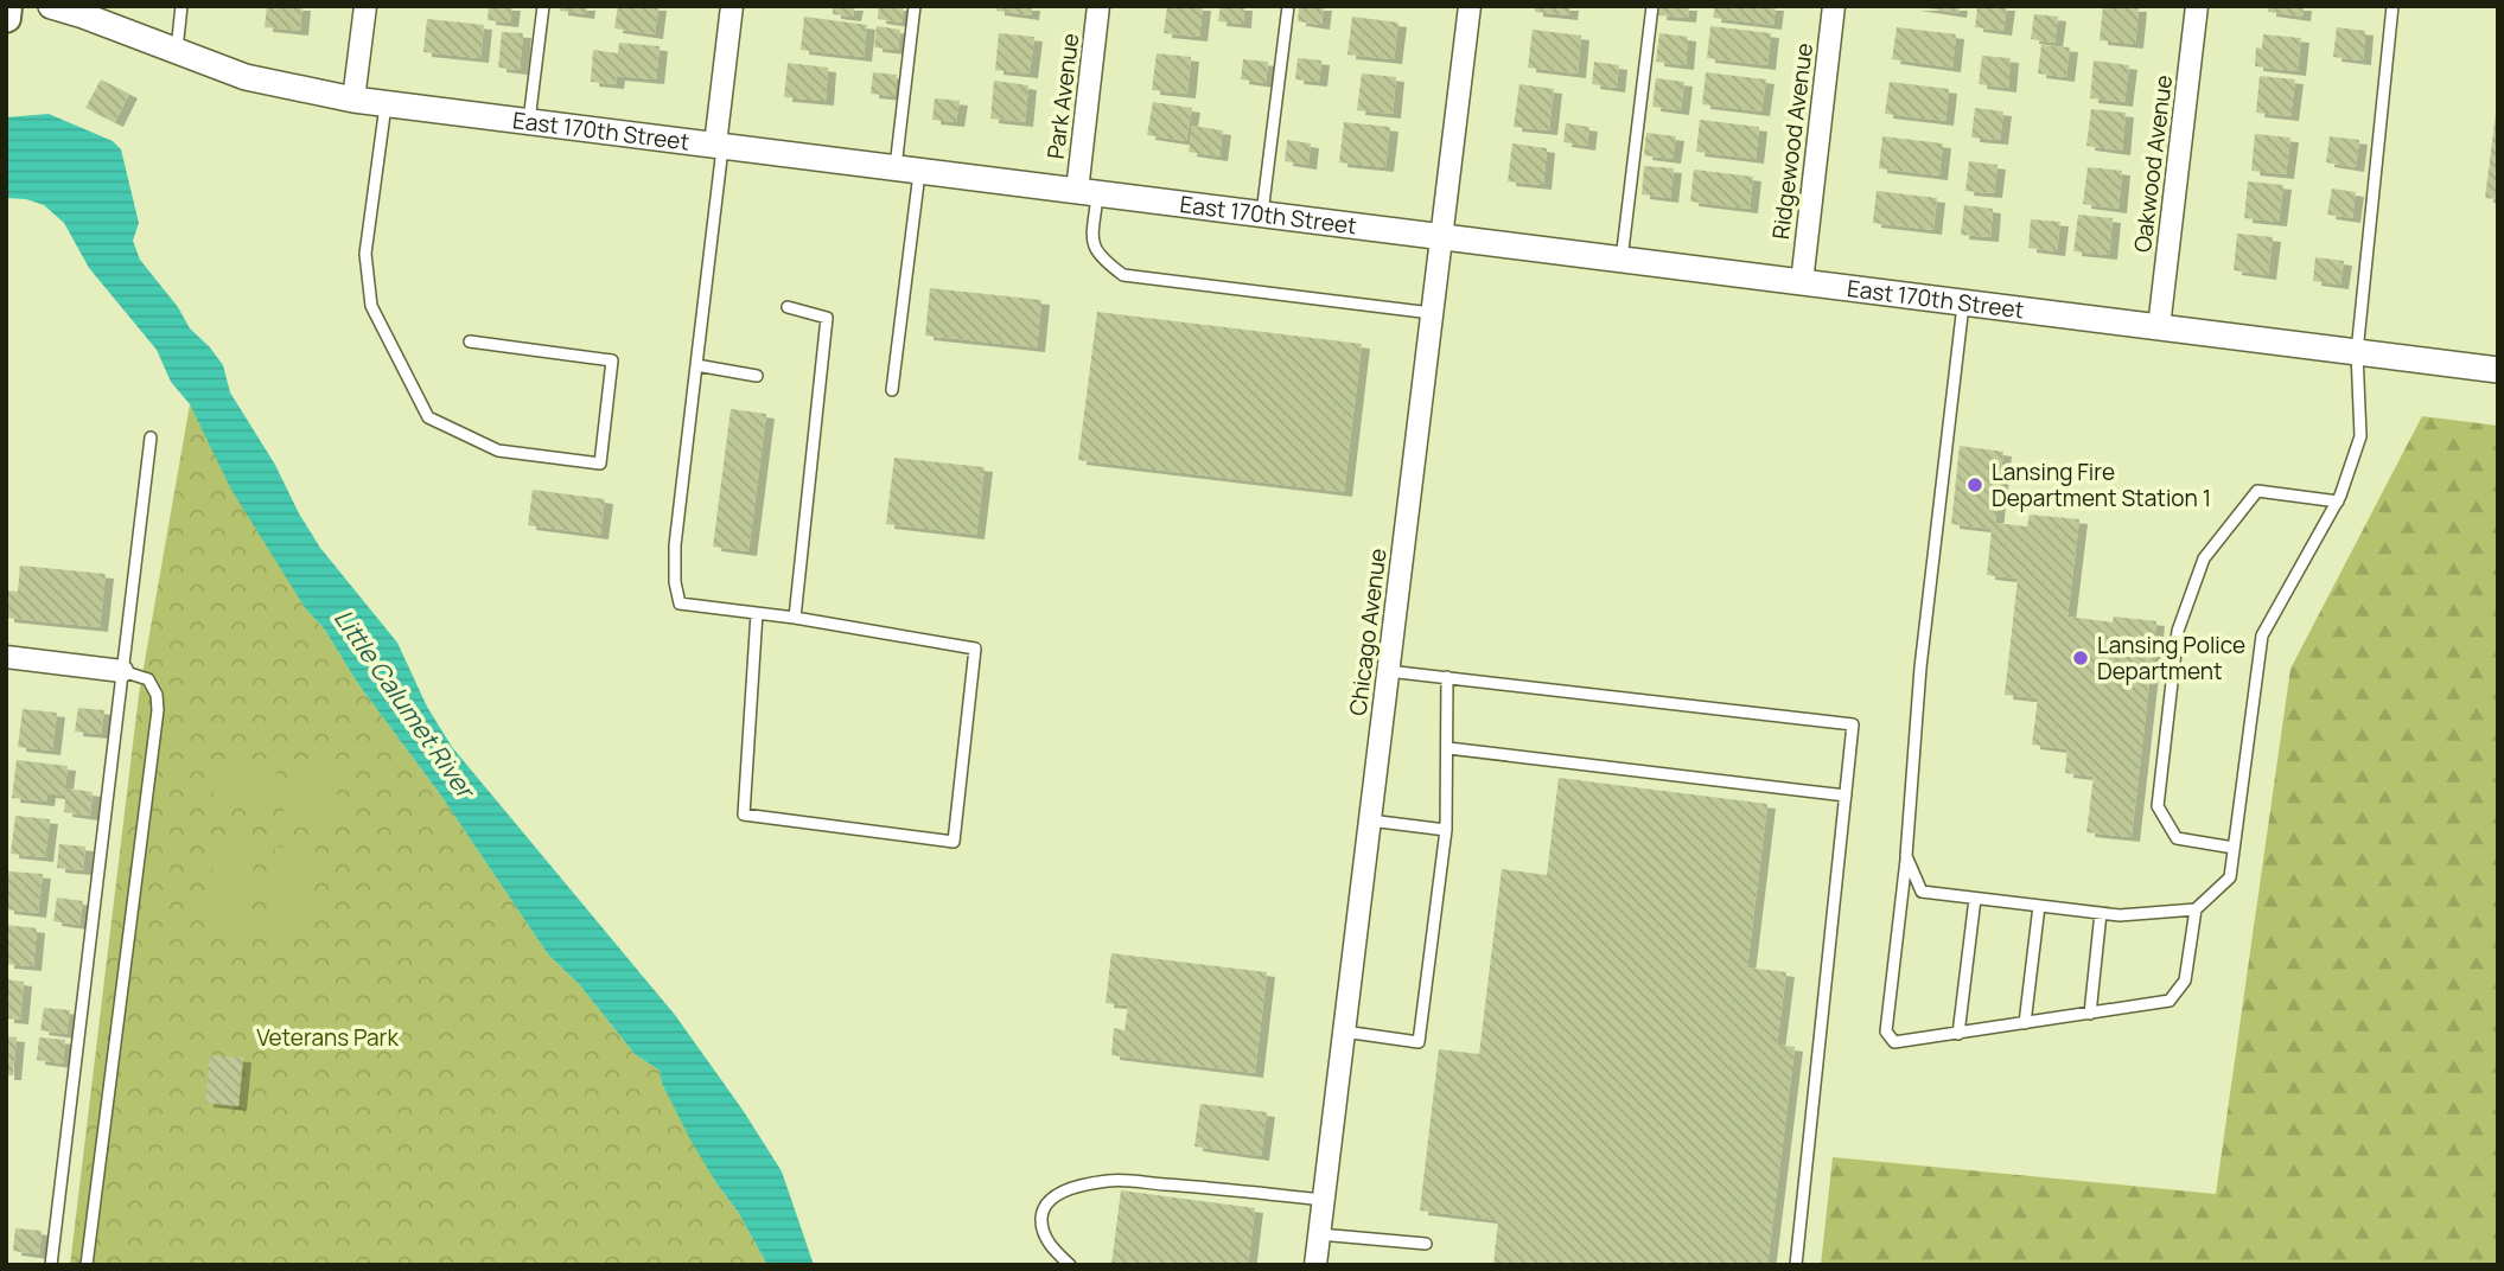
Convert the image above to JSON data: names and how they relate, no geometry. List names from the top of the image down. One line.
{"streets":{"street":["Park Avenue","East 170th Street","Ridgewood Avenue","Oakwood Avenue","Chicago Avenue"]},"crossings":[["Park Avenue","East 170th Street"],["East 170th Street","Ridgewood Avenue"],["East 170th Street","Oakwood Avenue"],["East 170th Street","Chicago Avenue"]],"water":["Little Calumet River"],"parks":["Veterans Park"],"places":["Lansing Fire Department Station 1","Lansing Police Department"]}
